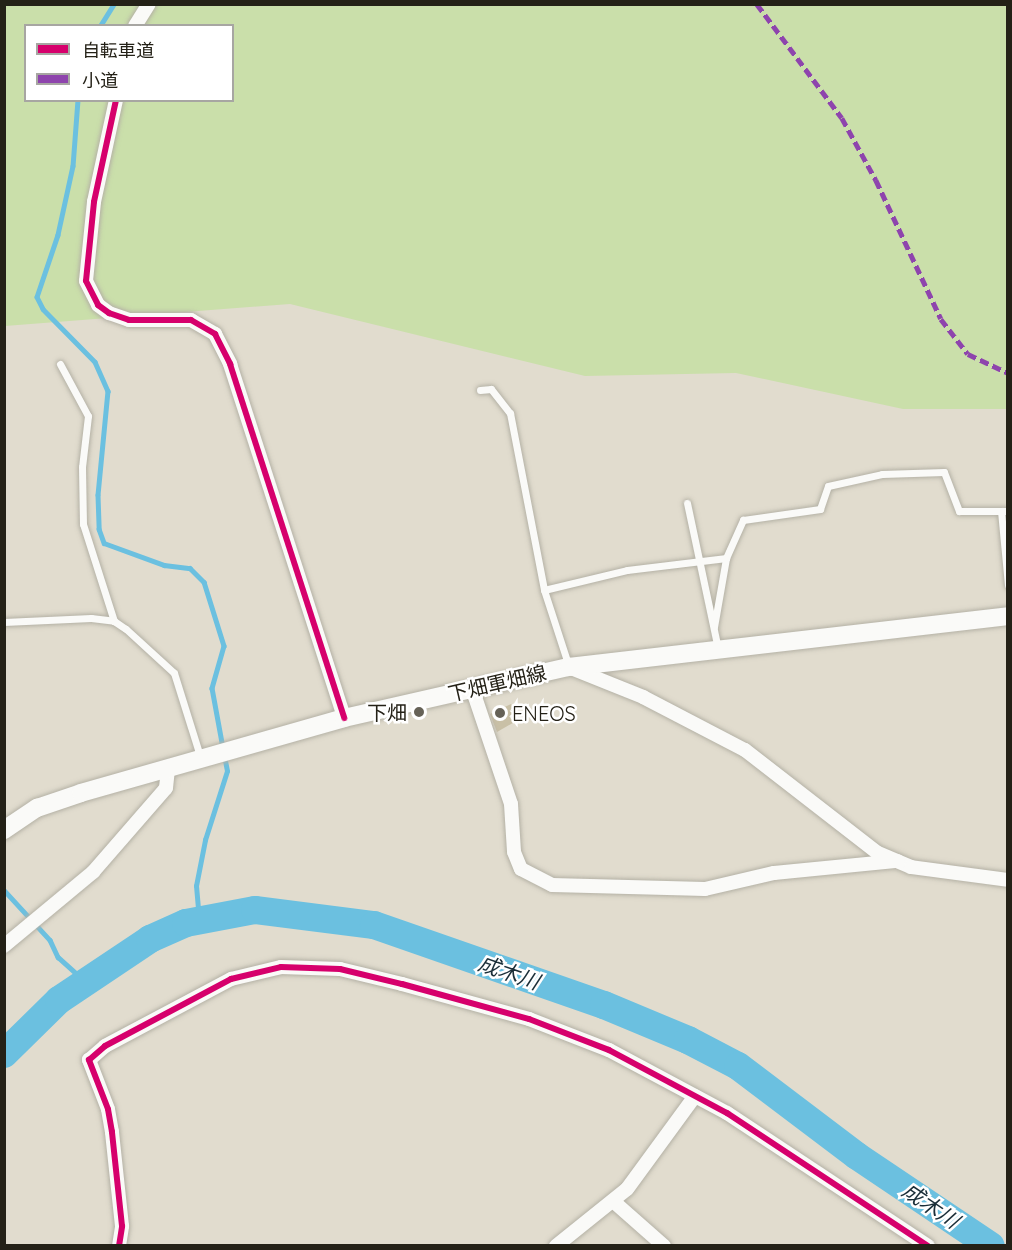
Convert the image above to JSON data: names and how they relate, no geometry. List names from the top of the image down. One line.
{"streets":{"main road":["下畑軍畑線"]},"water":["成木川"],"places":["下畑","ENEOS"],"legend":["自転車道","小道"]}
